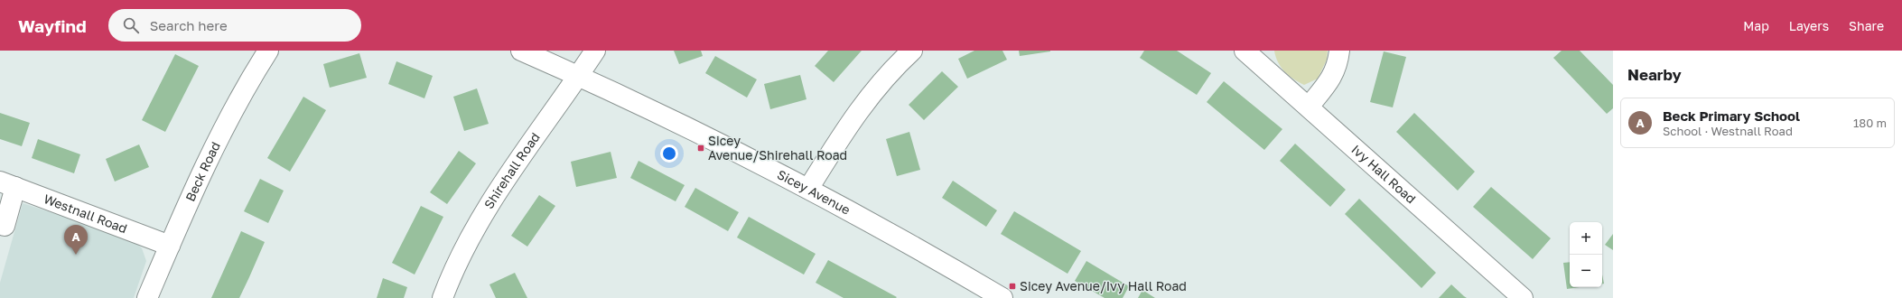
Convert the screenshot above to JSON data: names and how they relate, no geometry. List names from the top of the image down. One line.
{"streets":{"street":["Shirehall Road","Beck Road","Ivy Hall Road","Sicey Avenue","Westnall Road"]},"crossings":[["Shirehall Road","Sicey Avenue"],["Beck Road","Westnall Road"]],"places":{"transit":["Sicey Avenue/Shirehall Road","Sicey Avenue/Ivy Hall Road"]},"page":{"header":"Wayfind","search":"Search here","nav":["Map","Layers","Share"],"heading":"Nearby","list":[{"mark":"A","name":"Beck Primary School","note":"School · Westnall Road","value":"180 m"}],"map_buttons":["+","−"],"pins":"A"}}
